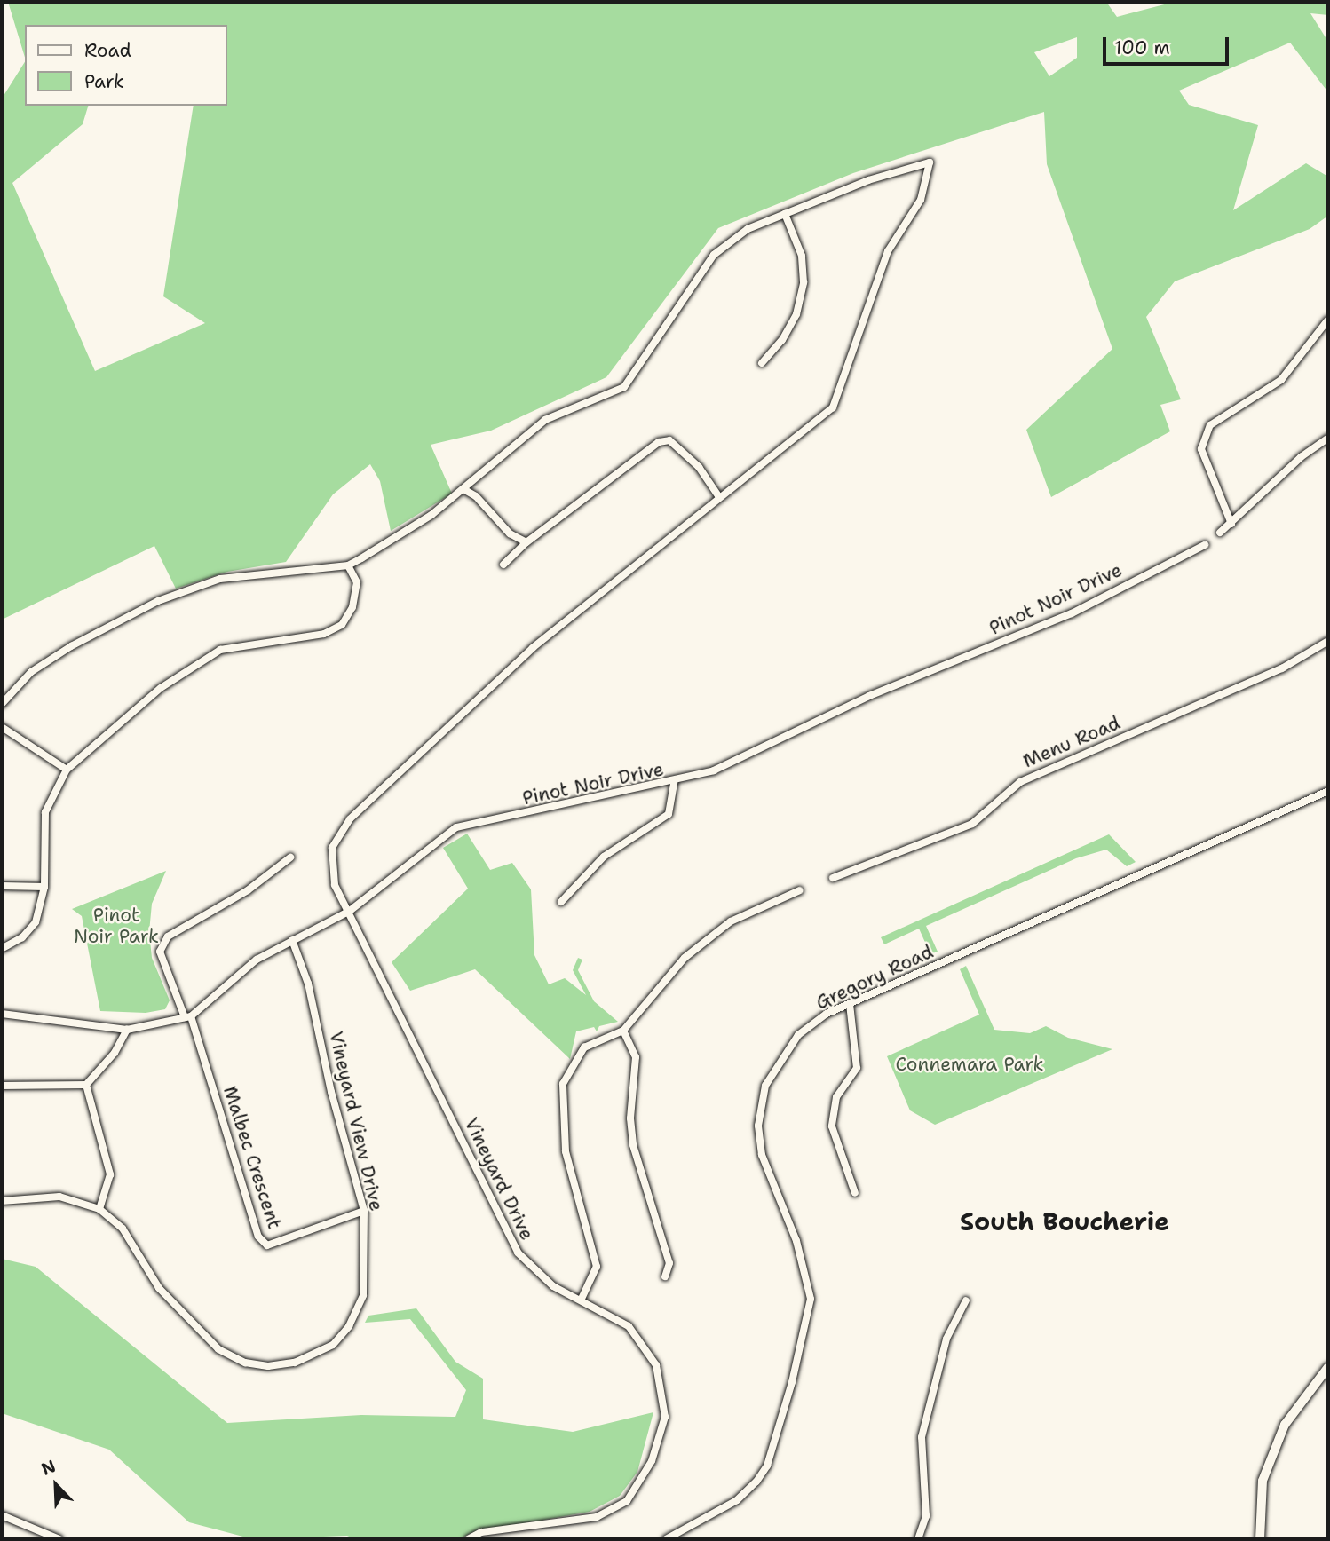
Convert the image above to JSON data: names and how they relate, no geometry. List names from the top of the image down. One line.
{"streets":{"street":["Pinot Noir Drive","Menu Road","Gregory Road","Vineyard View Drive","Malbec Crescent","Vineyard Drive"]},"crossings":[["Pinot Noir Drive","Vineyard View Drive"],["Pinot Noir Drive","Malbec Crescent"],["Pinot Noir Drive","Vineyard Drive"],["Vineyard View Drive","Malbec Crescent"]],"districts":["South Boucherie"],"parks":["Pinot Noir Park","Connemara Park"],"legend":["Road","Park"],"scale_bar":"100 m","north":"top left"}
